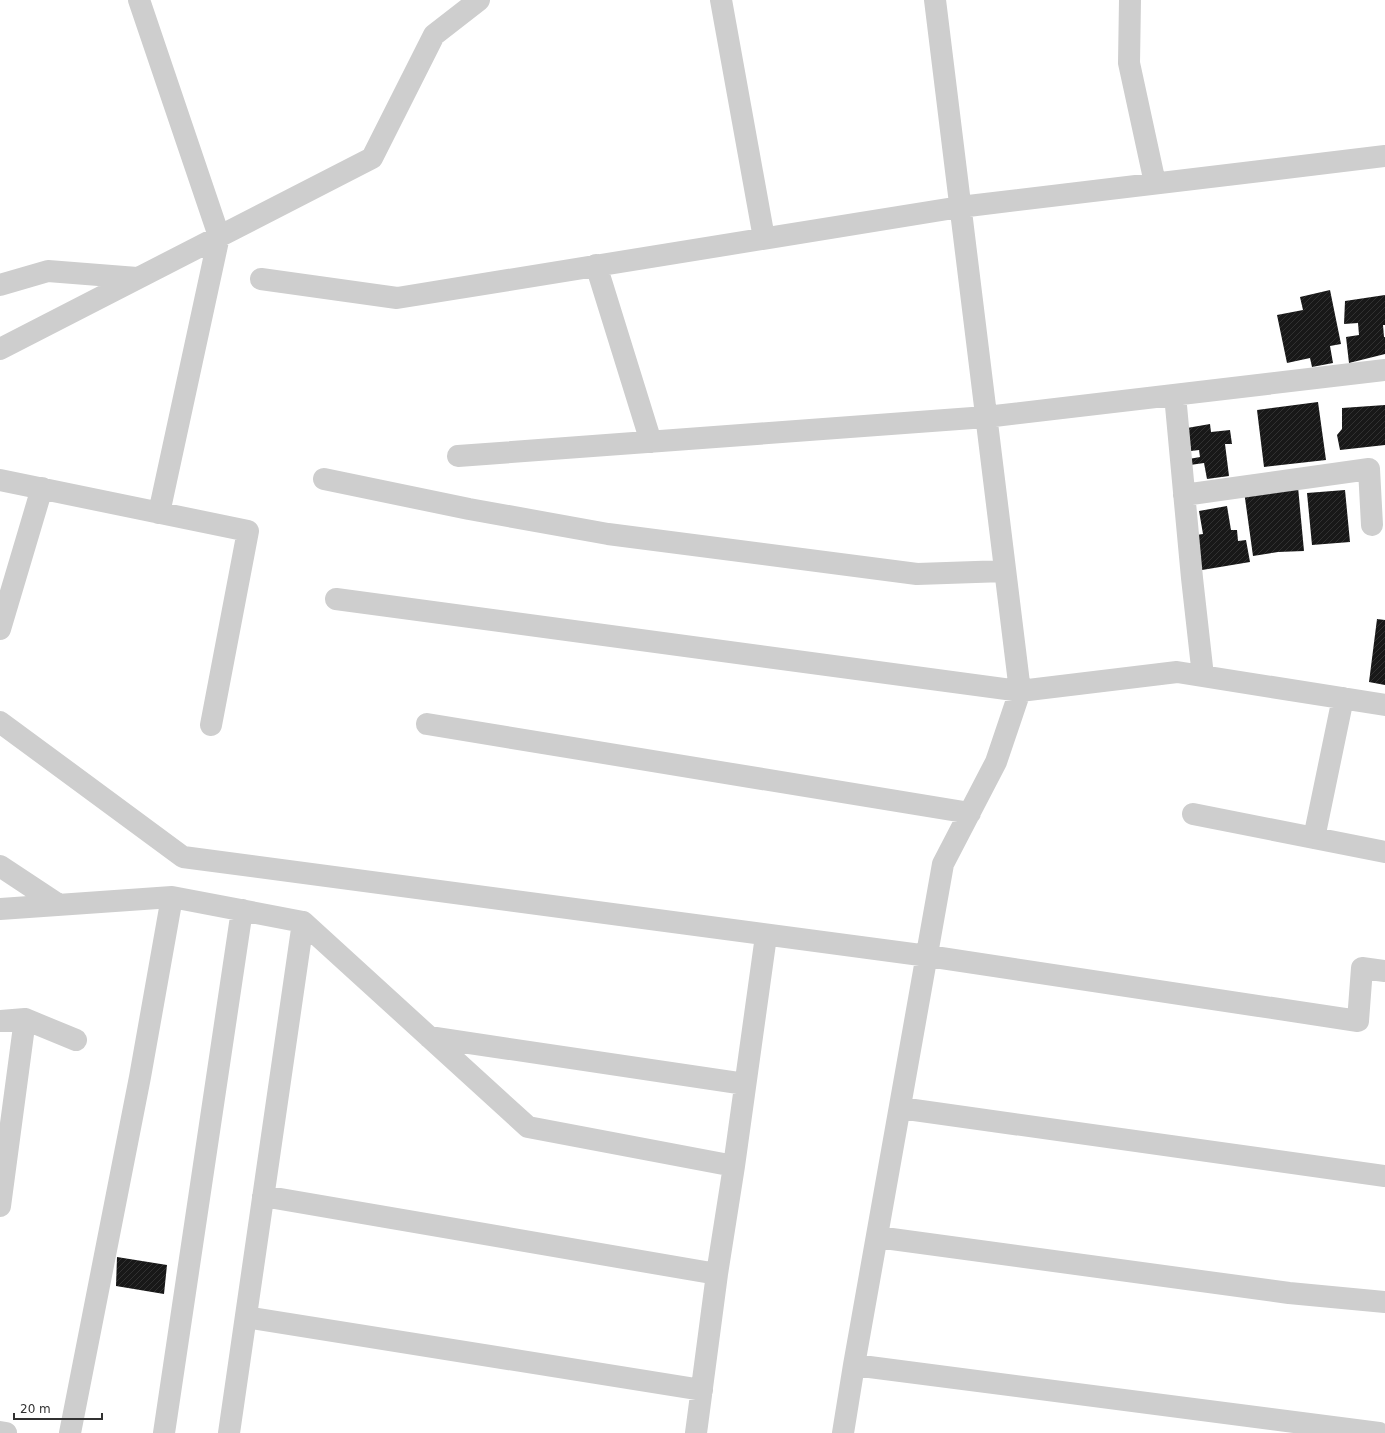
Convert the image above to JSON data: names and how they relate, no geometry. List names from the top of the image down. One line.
{"scale_bar":"20 m"}
